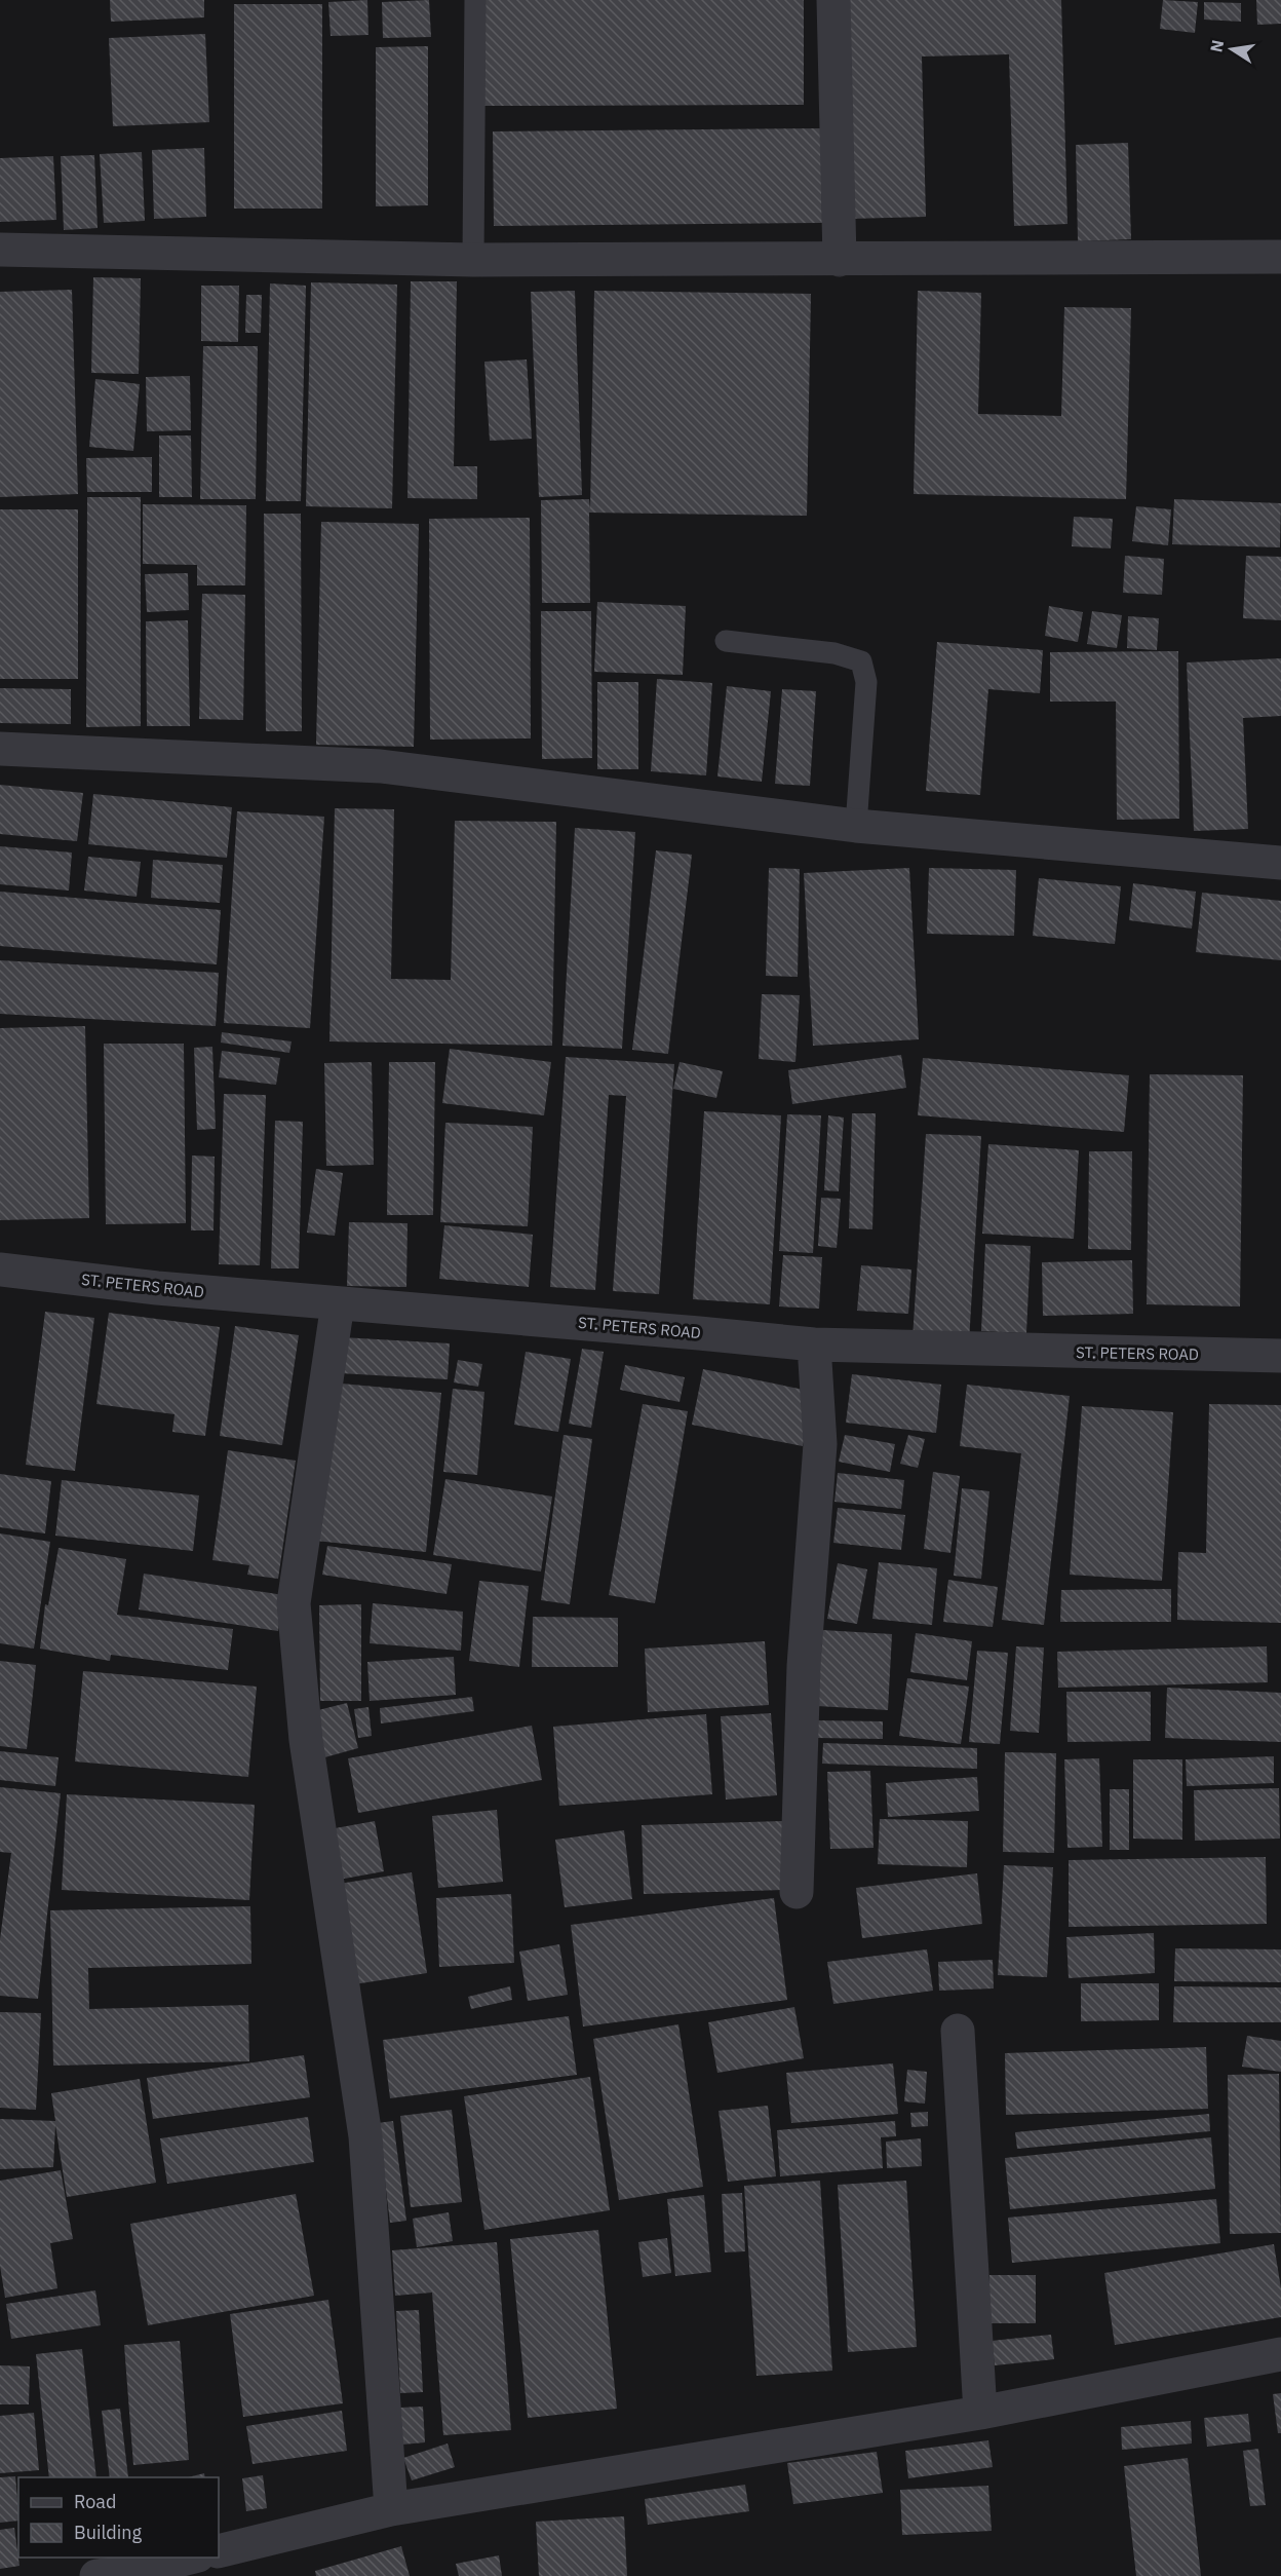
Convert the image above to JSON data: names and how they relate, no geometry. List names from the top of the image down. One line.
{"streets":{"street":["ST. PETERS ROAD"]},"legend":["Road","Building"],"north":"left"}
